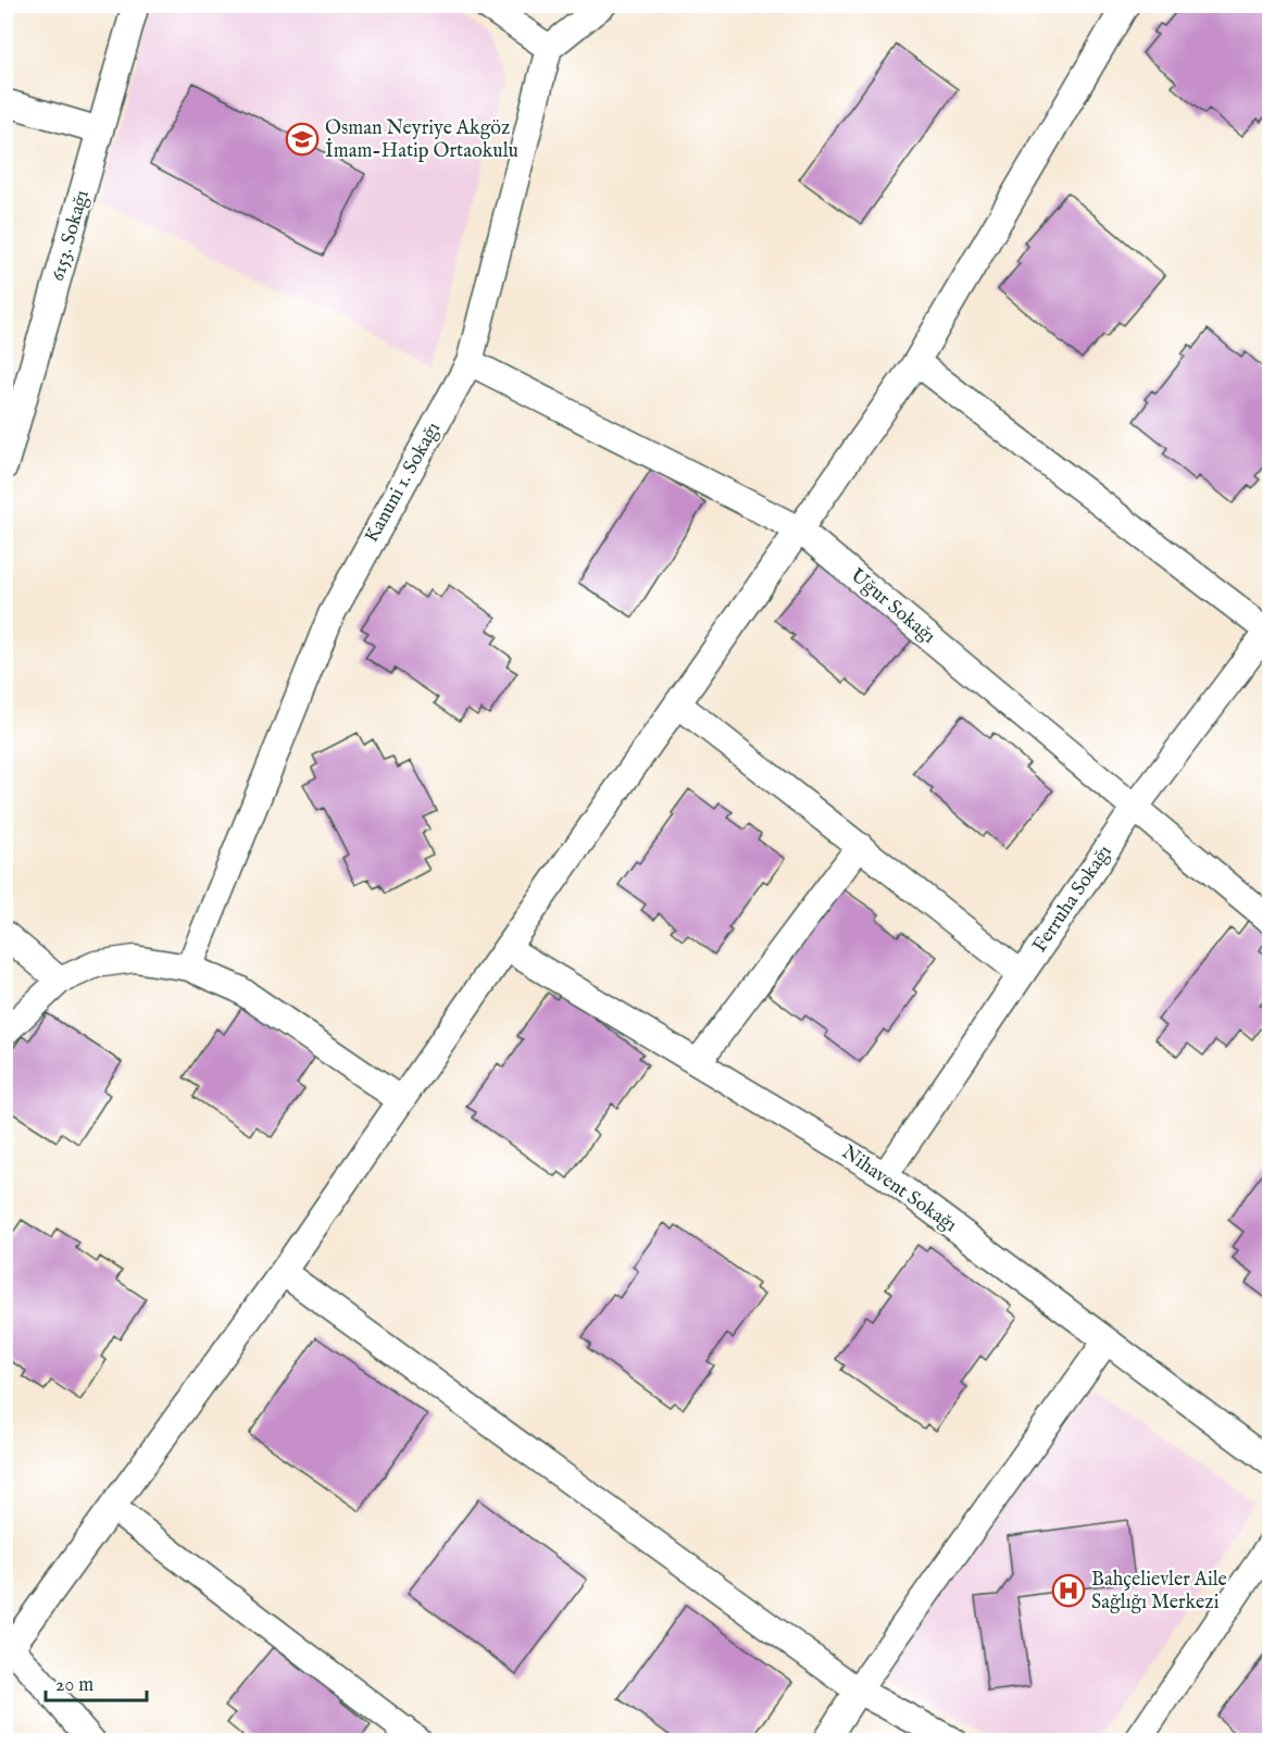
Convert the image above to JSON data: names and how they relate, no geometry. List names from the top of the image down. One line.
{"streets":{"street":["6153. Sokağı","Kanuni 1. Sokağı","Uğur Sokağı","Ferruha Sokağı","Nihavent Sokağı"]},"crossings":[["Kanuni 1. Sokağı","Uğur Sokağı"],["Uğur Sokağı","Ferruha Sokağı"],["Ferruha Sokağı","Nihavent Sokağı"]],"places":{"school or university":["Osman Neyriye Akgöz İmam-Hatip Ortaokulu"],"hospital":["Bahçelievler Aile Sağlığı Merkezi"]},"scale_bar":"20 m"}
